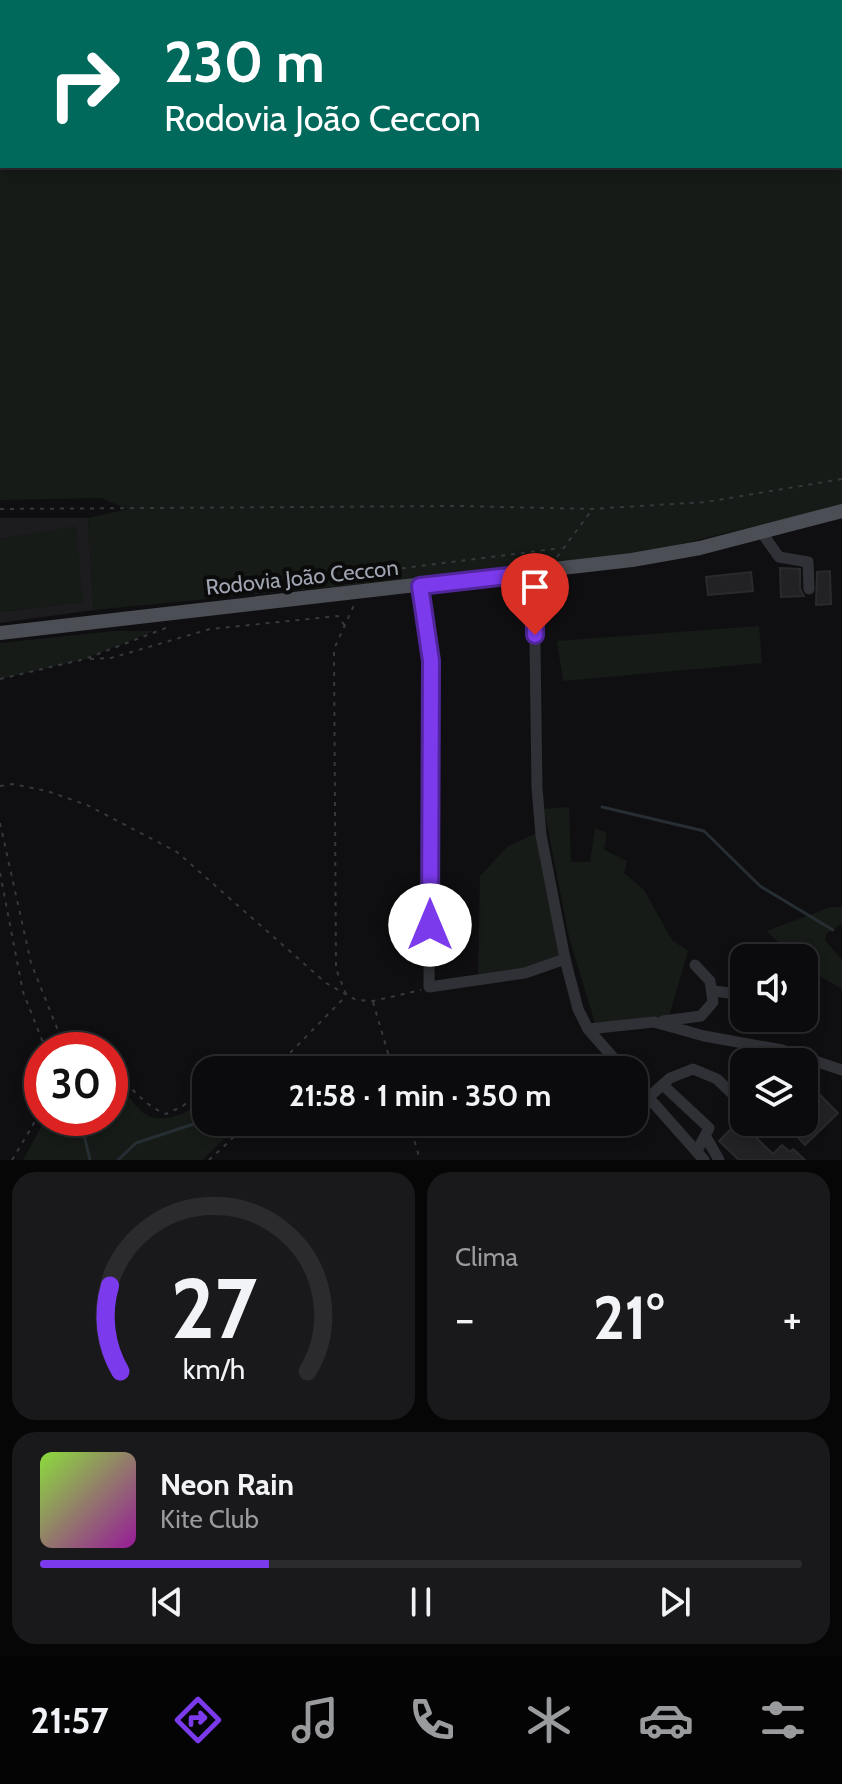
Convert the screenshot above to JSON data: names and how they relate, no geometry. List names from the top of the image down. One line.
{"streets":{"main road":["Rodovia João Ceccon"]},"page":{"turn":["230 m","Rodovia João Ceccon"],"limit":"30","trip":"21:58 · 1 min · 350 m","tile":"Clima","heat":["−","21°","+"],"song":["Neon Rain","Kite Club"],"tabs":"21:57","gauge":["27","km/h"]}}
